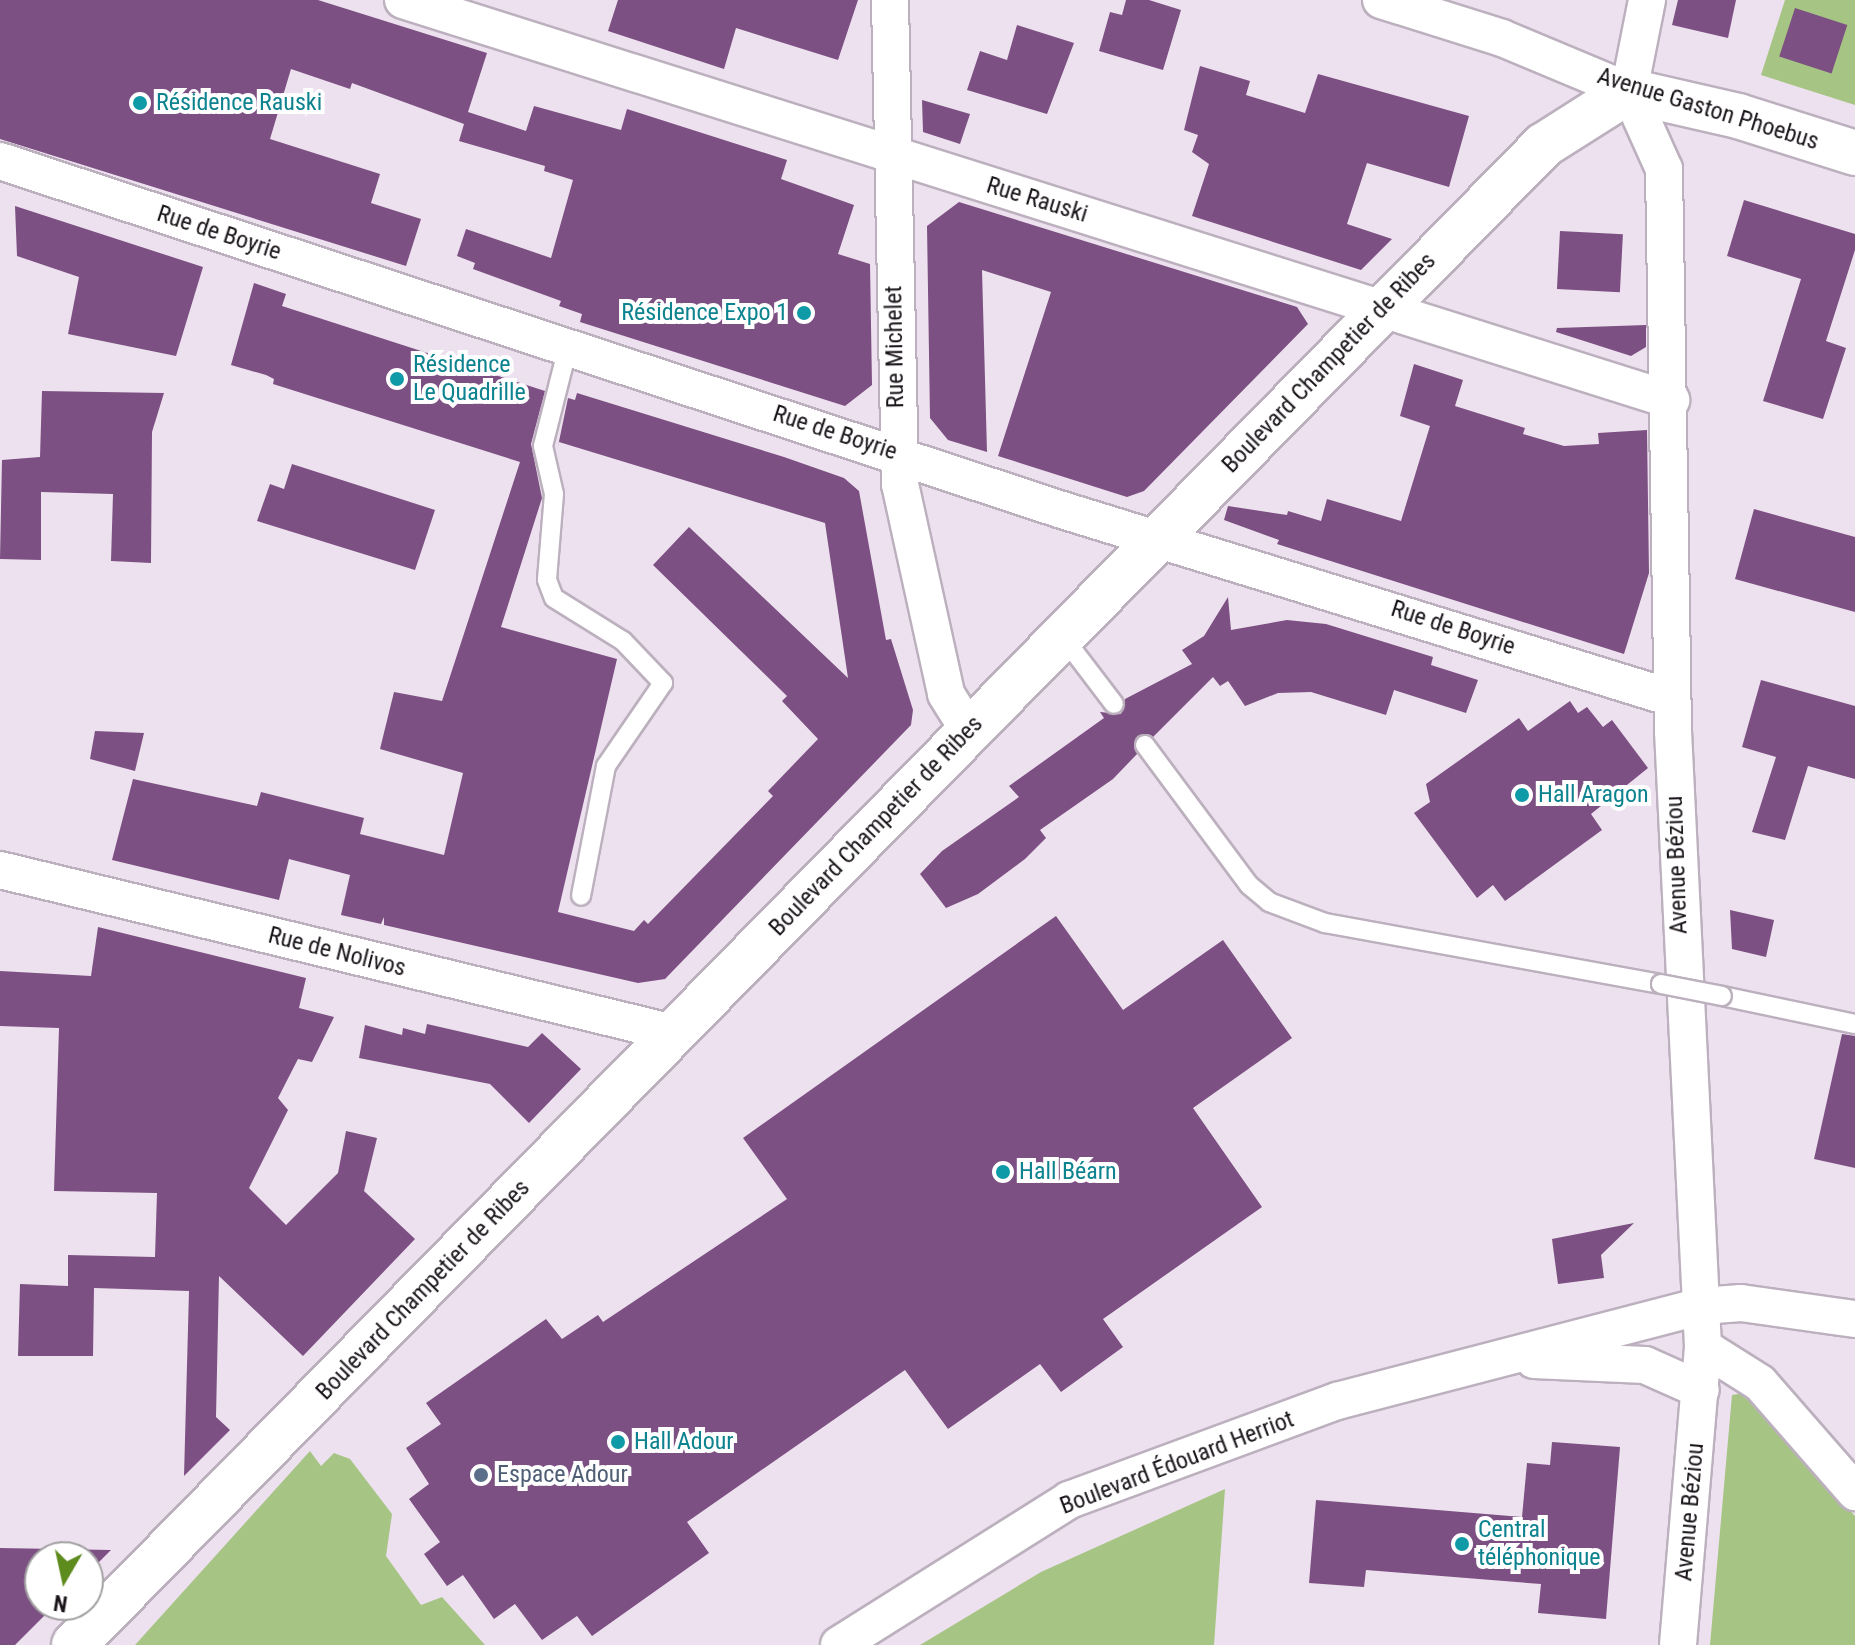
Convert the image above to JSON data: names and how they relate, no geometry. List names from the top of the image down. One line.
{"streets":{"main road":["Avenue Gaston Phoebus","Boulevard Champetier de Ribes"],"street":["Rue Rauski","Rue de Boyrie","Rue Michelet","Avenue Béziou","Rue de Nolivos","Boulevard Édouard Herriot"]},"crossings":[["Avenue Gaston Phoebus","Boulevard Champetier de Ribes"],["Avenue Gaston Phoebus","Avenue Béziou"],["Rue Rauski","Rue Michelet"],["Rue Rauski","Boulevard Champetier de Ribes"],["Rue Rauski","Avenue Béziou"],["Rue de Boyrie","Rue Michelet"],["Rue de Boyrie","Boulevard Champetier de Ribes"],["Rue de Boyrie","Avenue Béziou"],["Rue Michelet","Boulevard Champetier de Ribes"],["Boulevard Champetier de Ribes","Avenue Béziou"],["Boulevard Champetier de Ribes","Rue de Nolivos"],["Avenue Béziou","Boulevard Édouard Herriot"]],"places":["Résidence Rauski","Résidence Expo 1","Résidence Le Quadrille","Hall Aragon","Hall Béarn","Hall Adour","Espace Adour","Central téléphonique"],"north":"bottom"}
